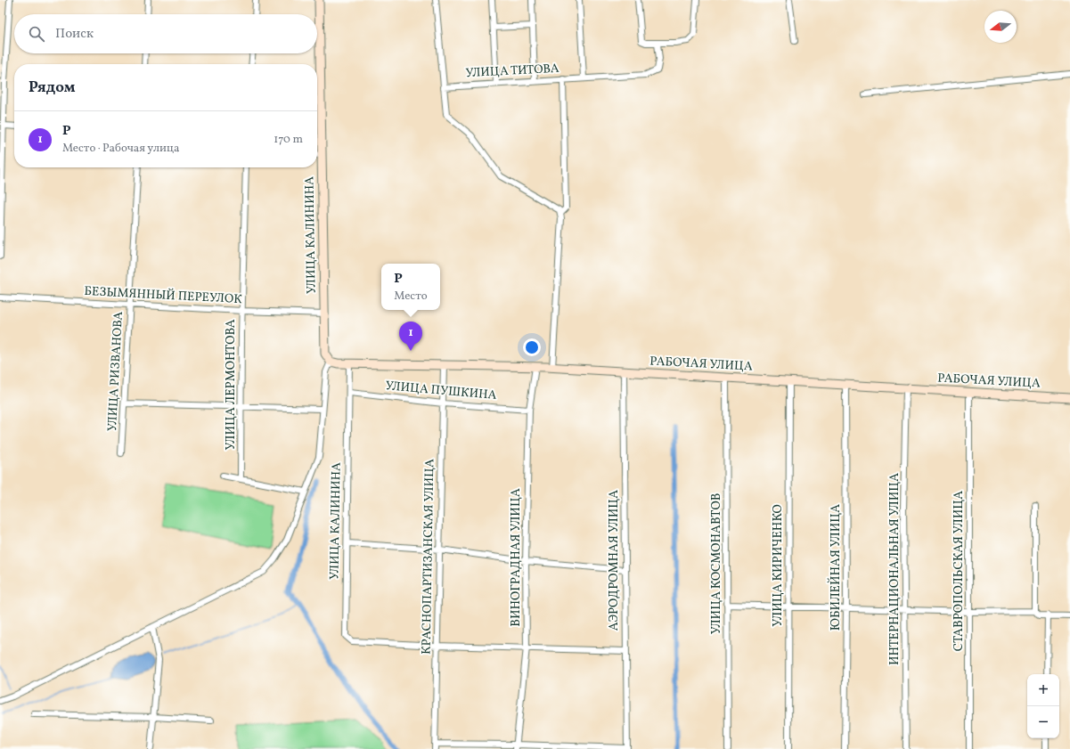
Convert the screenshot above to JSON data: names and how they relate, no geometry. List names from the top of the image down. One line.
{"streets":{"street":["УЛИЦА ТИТОВА","УЛИЦА КАЛИНИНА","БЕЗЫМЯННЫЙ ПЕРЕУЛОК","РАБОЧАЯ УЛИЦА","УЛИЦА РИЗВАНОВА","УЛИЦА ЛЕРМОНТОВА","УЛИЦА ПУШКИНА","КРАСНОПАРТИЗАНСКАЯ УЛИЦА","ВИНОГРАДНАЯ УЛИЦА","АЭРОДРОМНАЯ УЛИЦА","УЛИЦА КОСМОНАВТОВ","УЛИЦА КИРИЧЕНКО","ЮБИЛЕЙНАЯ УЛИЦА","ИНТЕРНАЦИОНАЛЬНАЯ УЛИЦА","СТАВРОПОЛЬСКАЯ УЛИЦА"]},"crossings":[["УЛИЦА КАЛИНИНА","БЕЗЫМЯННЫЙ ПЕРЕУЛОК"],["УЛИЦА КАЛИНИНА","РАБОЧАЯ УЛИЦА"],["УЛИЦА КАЛИНИНА","УЛИЦА ПУШКИНА"],["УЛИЦА КАЛИНИНА","КРАСНОПАРТИЗАНСКАЯ УЛИЦА"],["БЕЗЫМЯННЫЙ ПЕРЕУЛОК","УЛИЦА РИЗВАНОВА"],["БЕЗЫМЯННЫЙ ПЕРЕУЛОК","УЛИЦА ЛЕРМОНТОВА"],["РАБОЧАЯ УЛИЦА","КРАСНОПАРТИЗАНСКАЯ УЛИЦА"],["РАБОЧАЯ УЛИЦА","ВИНОГРАДНАЯ УЛИЦА"],["РАБОЧАЯ УЛИЦА","АЭРОДРОМНАЯ УЛИЦА"],["РАБОЧАЯ УЛИЦА","УЛИЦА КОСМОНАВТОВ"],["РАБОЧАЯ УЛИЦА","УЛИЦА КИРИЧЕНКО"],["РАБОЧАЯ УЛИЦА","ЮБИЛЕЙНАЯ УЛИЦА"],["РАБОЧАЯ УЛИЦА","ИНТЕРНАЦИОНАЛЬНАЯ УЛИЦА"],["РАБОЧАЯ УЛИЦА","СТАВРОПОЛЬСКАЯ УЛИЦА"],["УЛИЦА ПУШКИНА","КРАСНОПАРТИЗАНСКАЯ УЛИЦА"],["УЛИЦА ПУШКИНА","ВИНОГРАДНАЯ УЛИЦА"]],"north":"left","page":{"search":"Поиск","heading":"Рядом","list":[{"mark":"1","name":"Р","note":"Место · Рабочая улица","value":"170 m"}],"popup":["Р","Место"],"pins":"1","map_buttons":["+","−"]}}
